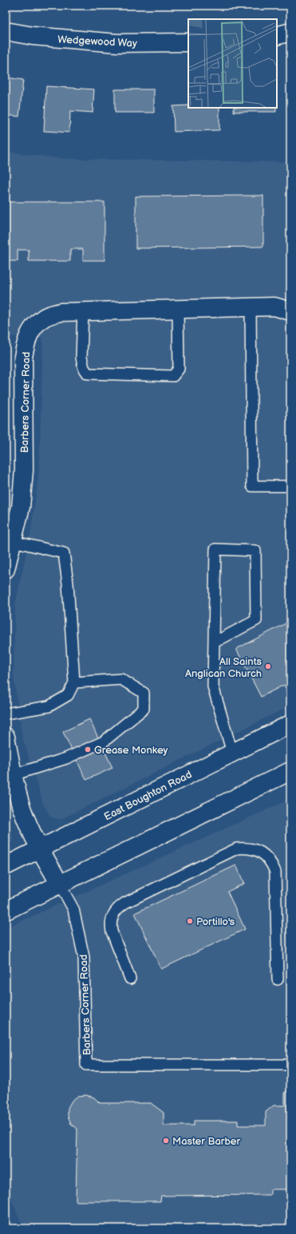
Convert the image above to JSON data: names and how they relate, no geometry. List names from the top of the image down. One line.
{"streets":{"street":["Wedgewood Way","Barbers Corner Road","East Boughton Road"]},"crossings":[["Barbers Corner Road","East Boughton Road"]],"places":["All Saints Anglican Church","Grease Monkey","Portillo's","Master Barber"]}
